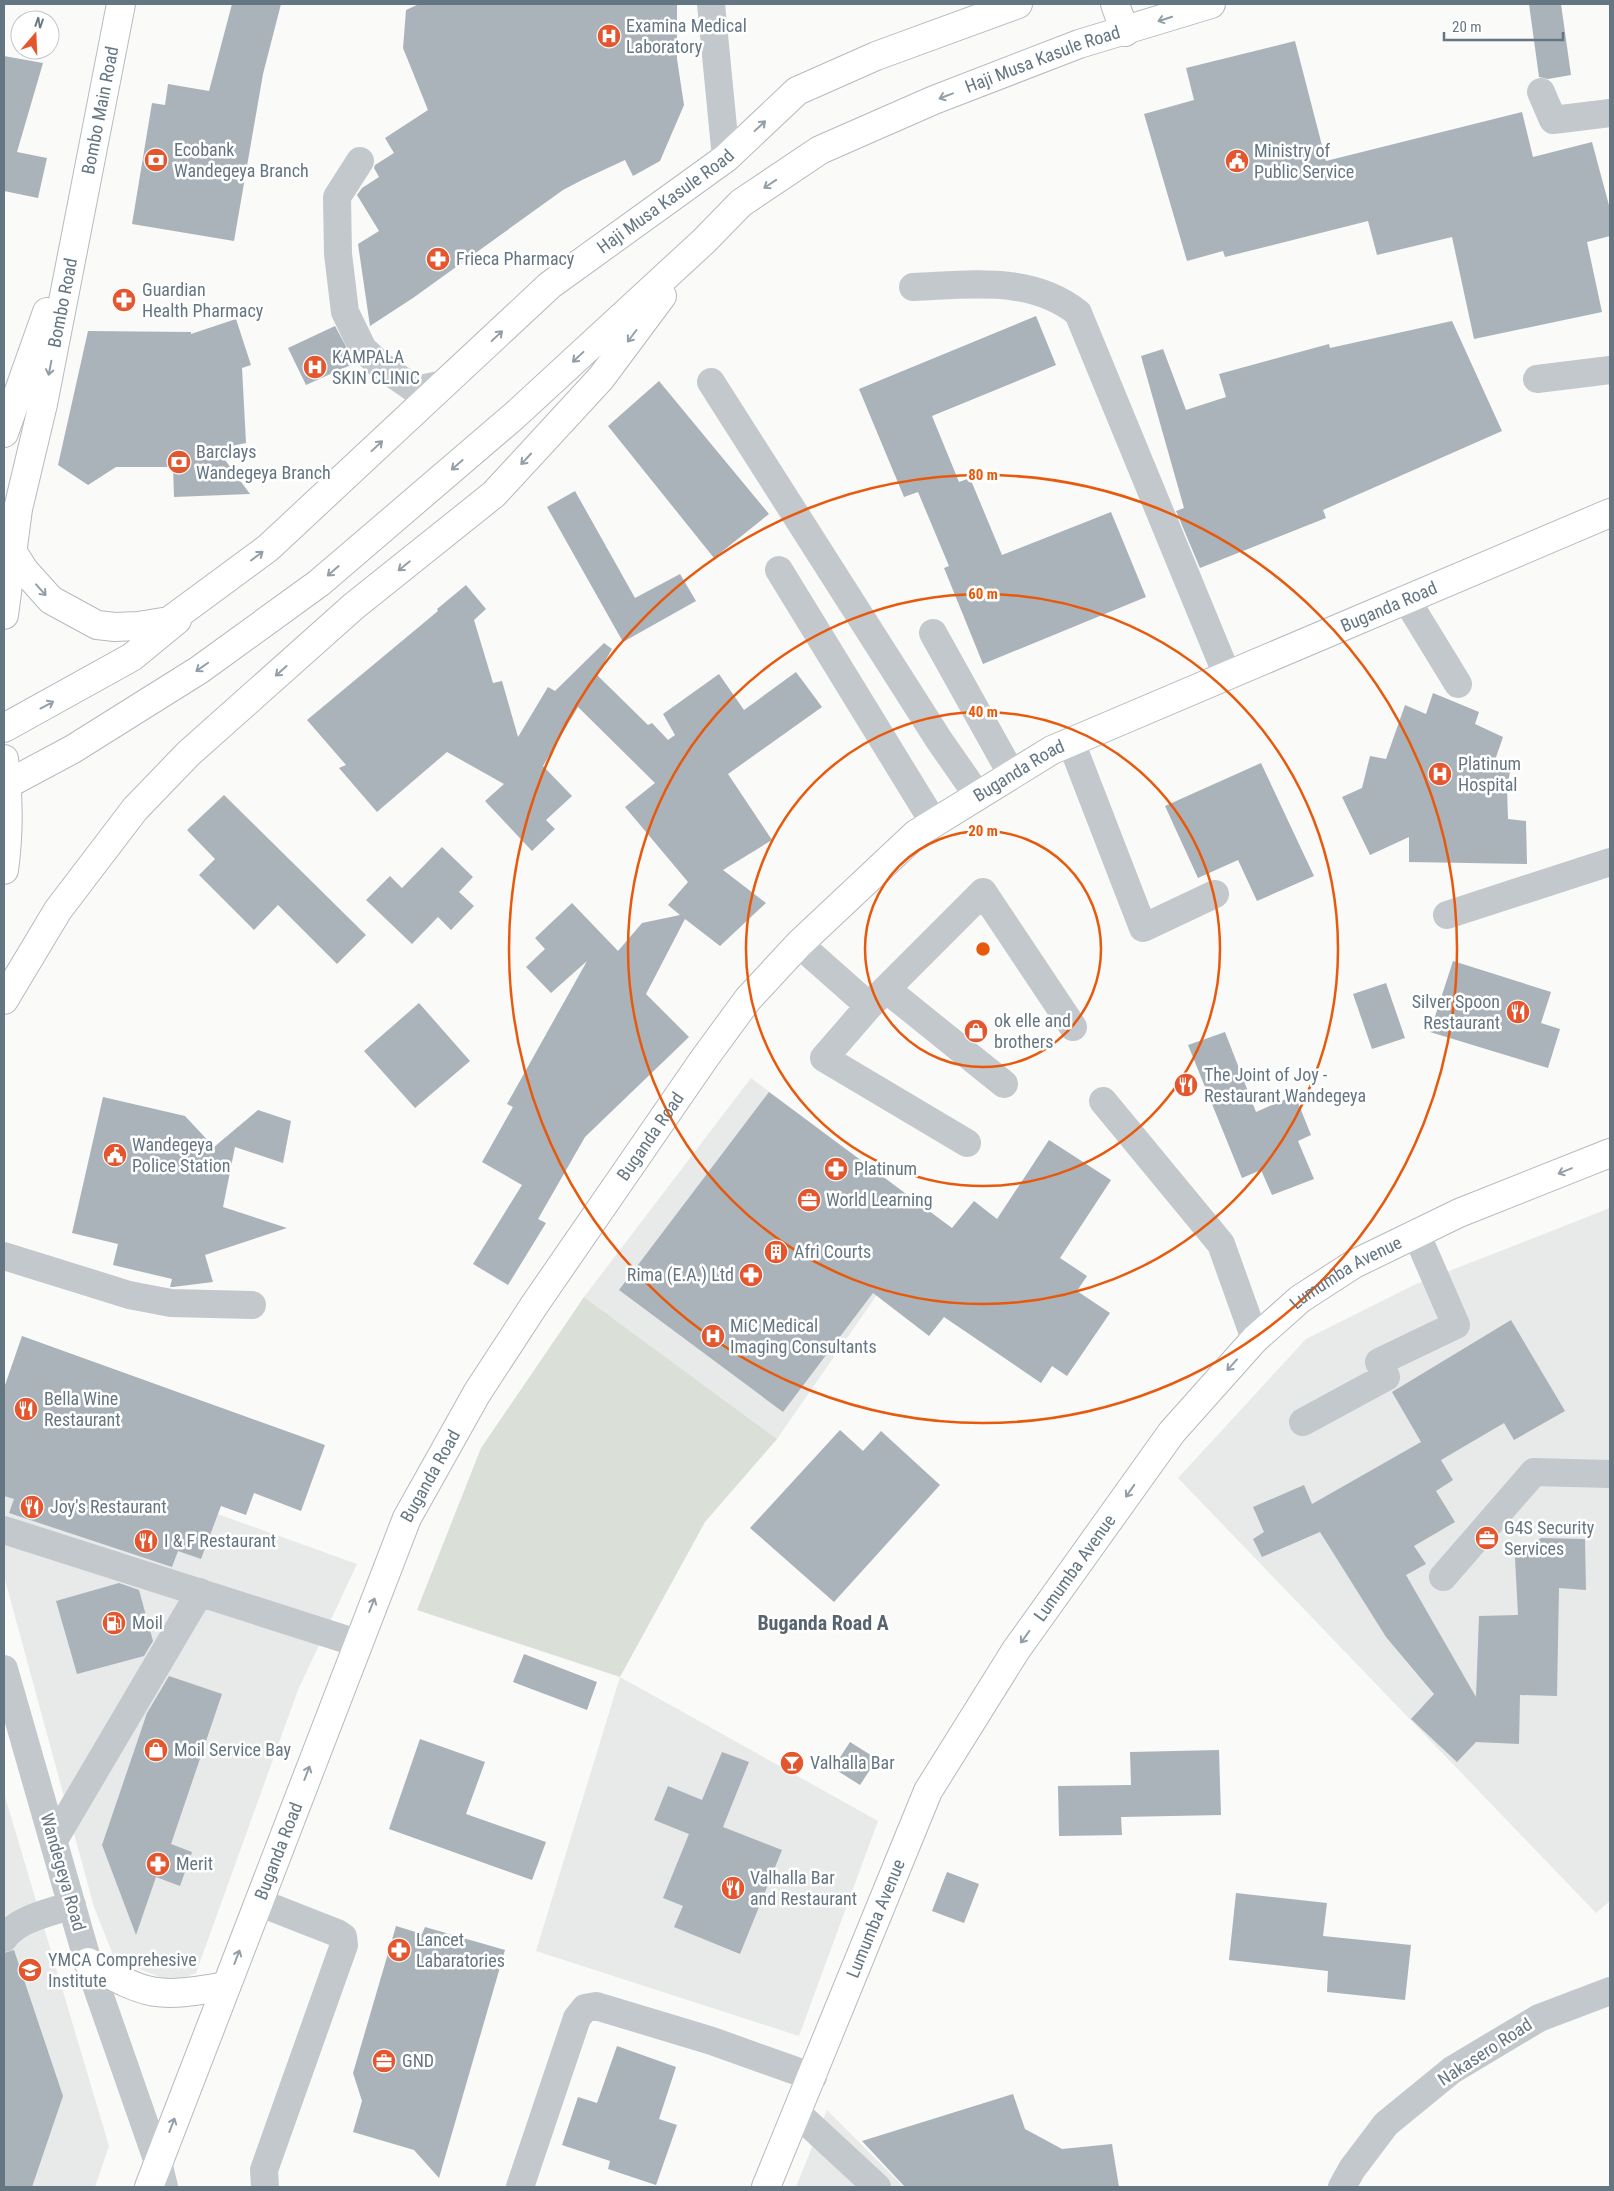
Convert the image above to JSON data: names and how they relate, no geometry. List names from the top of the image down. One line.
{"streets":{"main road":["Haji Musa Kasule Road","Bombo Main Road","Bombo Road","Buganda Road","Lumumba Avenue"],"street":["Wandegeya Road","Nakasero Road"]},"crossings":[["Bombo Main Road","Bombo Road"],["Buganda Road","Wandegeya Road"]],"one_way":["Buganda Road","Lumumba Avenue"],"districts":["Buganda Road A"],"places":{"hospital":["Examina Medical Laboratory","KAMPALA SKIN CLINIC","Platinum Hospital","MiC Medical Imaging Consultants"],"bank":["Ecobank Wandegeya Branch","Barclays Wandegeya Branch"],"public building":["Ministry of Public Service","Wandegeya Police Station"],"pharmacy":["Frieca Pharmacy","Guardian Health Pharmacy","Platinum","Rima (E.A.) Ltd","Merit","Lancet Labaratories"],"restaurant":["Silver Spoon Restaurant","The Joint of Joy - Restaurant Wandegeya","Bella Wine Restaurant","Joy's Restaurant","I & F Restaurant","Valhalla Bar and Restaurant"],"shop":["ok elle and brothers","Moil Service Bay"],"office":["World Learning","G4S Security Services","GND"],"building":["Afri Courts"],"fuel station":["Moil"],"bar":["Valhalla Bar"],"school or university":["YMCA Comprehesive Institute"]},"scale_bar":"20 m","north":"top","rings":["80 m","60 m","40 m","20 m"]}
